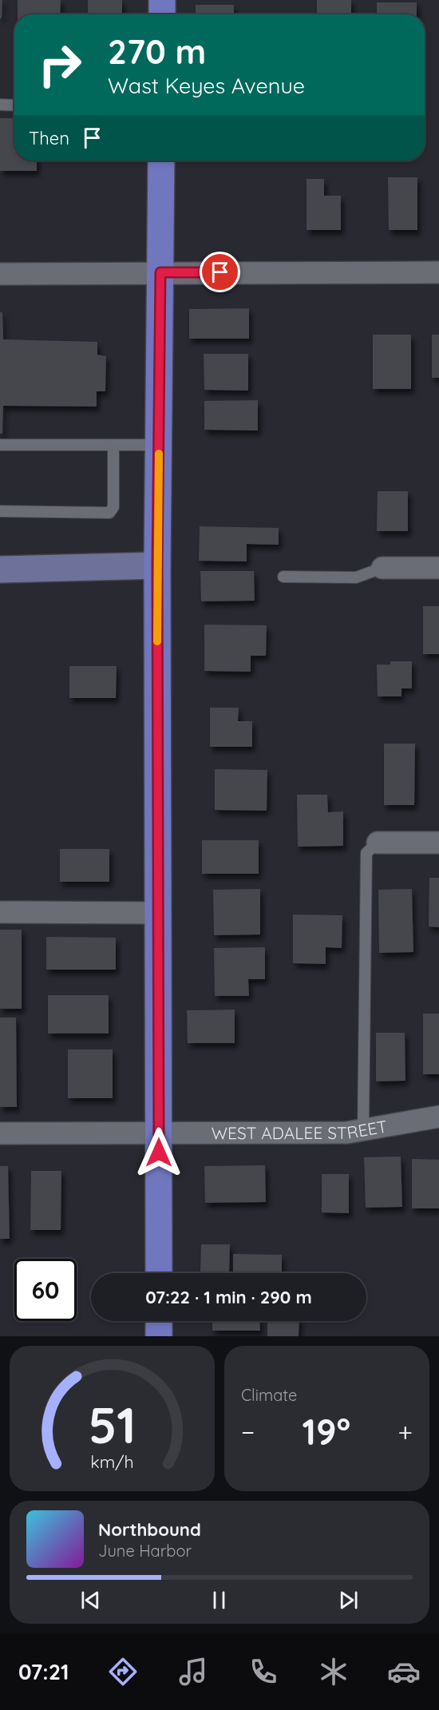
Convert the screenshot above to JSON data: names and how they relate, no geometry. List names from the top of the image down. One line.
{"streets":{"street":["WEST ADALEE STREET"]},"page":{"turn":["270 m","Wast Keyes Avenue"],"then":"Then","limit":"60","trip":"07:22 · 1 min · 290 m","tile":"Climate","heat":["−","19°","+"],"song":["Northbound","June Harbor"],"tabs":"07:21","gauge":["51","km/h"]}}
